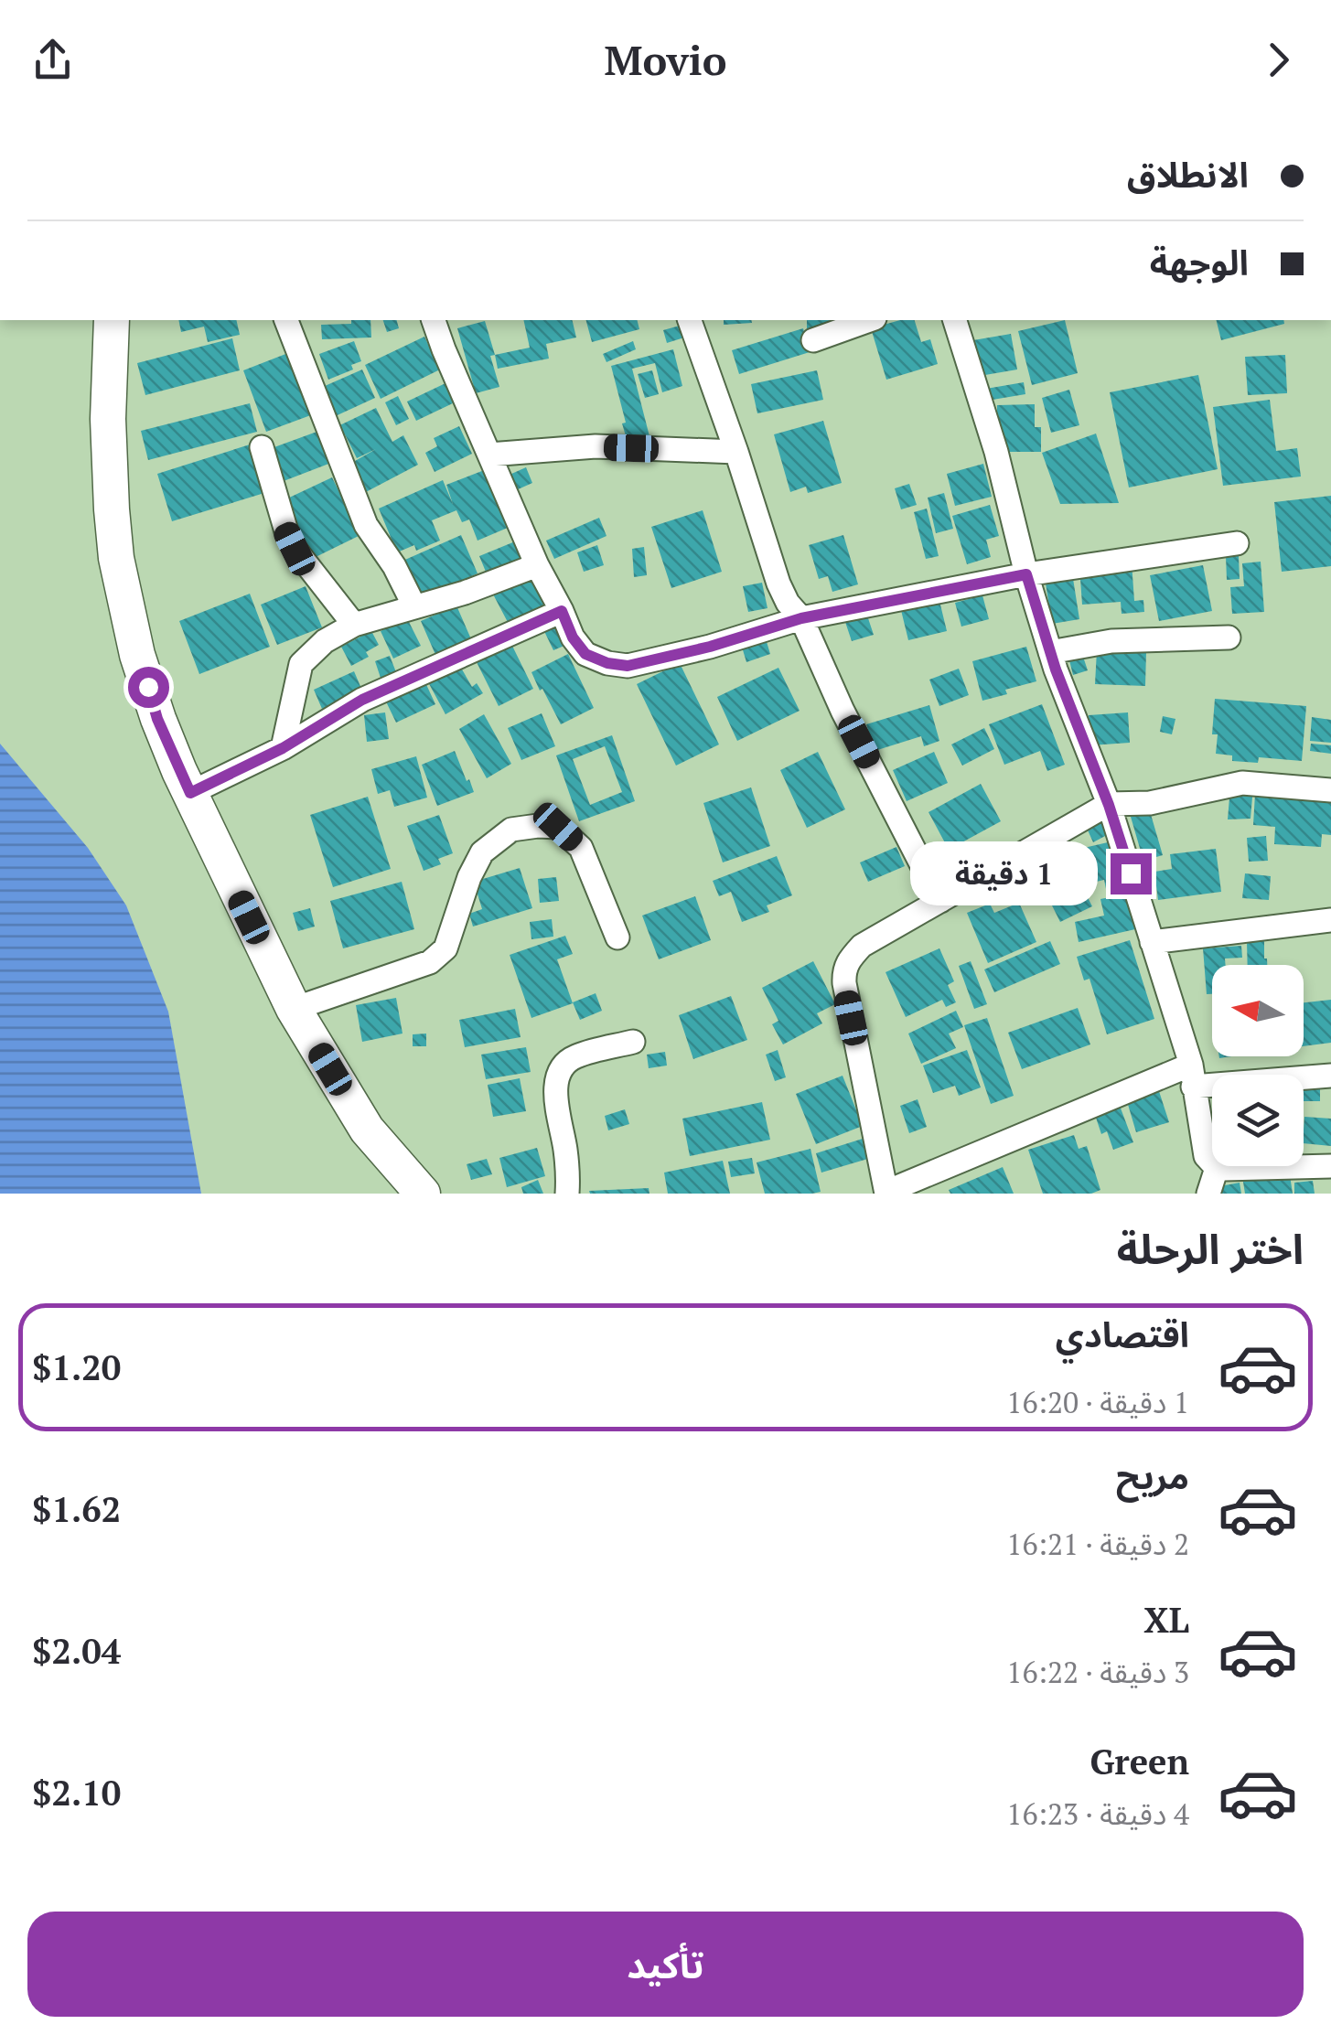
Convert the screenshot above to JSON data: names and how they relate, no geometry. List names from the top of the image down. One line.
{"north":"left","page":{"header":"Movio","banner":["الانطلاق","الوجهة"],"bubble":"1 دقيقة","heading":"اختر الرحلة","list":[{"name":"اقتصادي","note":"1 دقيقة · 16:20","value":"$1.20"},{"name":"مريح","note":"2 دقيقة · 16:21","value":"$1.62"},{"name":"XL","note":"3 دقيقة · 16:22","value":"$2.04"},{"name":"Green","note":"4 دقيقة · 16:23","value":"$2.10"}],"buttons":"تأكيد"}}
